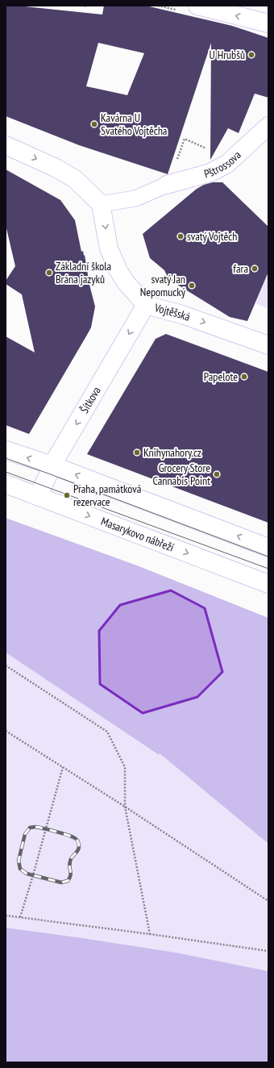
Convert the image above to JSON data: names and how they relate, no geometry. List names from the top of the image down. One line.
{"streets":{"street":["Pštrossova","Vojtěšská","Šítkova","Masarykovo nábřeží"]},"crossings":[["Vojtěšská","Šítkova"],["Šítkova","Masarykovo nábřeží"]],"one_way":["Vojtěšská","Šítkova"],"places":["U Hrubšů","Kavárna U Svatého Vojtěcha","svatý Vojtěch","fara","Základní škola Brána jazyků","svatý Jan Nepomucký","Papelote","Knihynahory.cz","Grocery Store Cannabis Point","Praha, památková rezervace"]}
